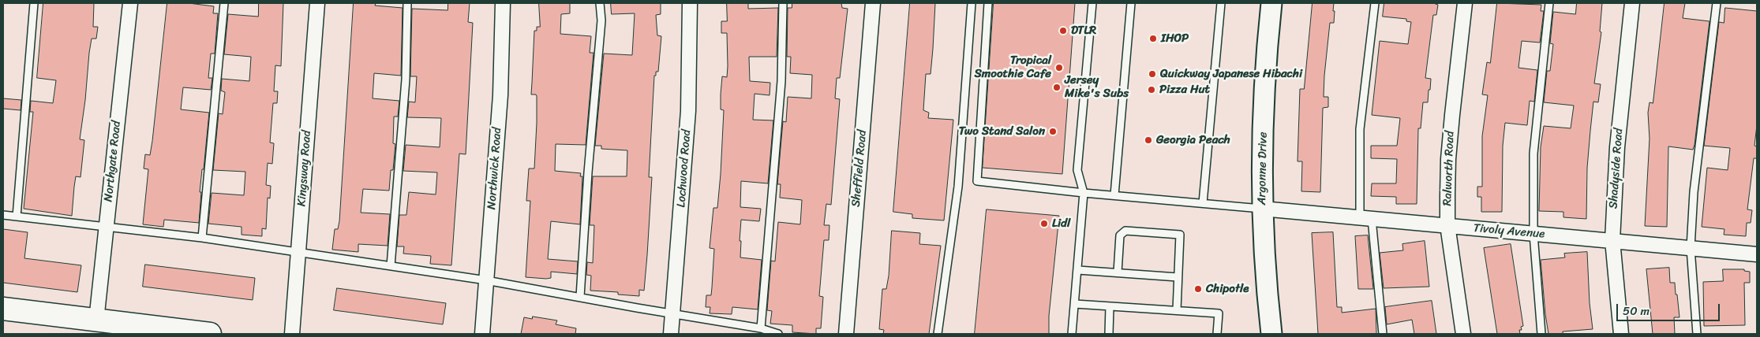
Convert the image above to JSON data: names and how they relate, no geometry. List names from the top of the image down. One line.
{"streets":{"main road":["Argonne Drive"],"street":["Northgate Road","Kingsway Road","Northwick Road","Lochwood Road","Sheffield Road","Ralworth Road","Shadyside Road","Tivoly Avenue"]},"crossings":[["Argonne Drive","Tivoly Avenue"],["Ralworth Road","Tivoly Avenue"],["Shadyside Road","Tivoly Avenue"]],"places":["DTLR","IHOP","Tropical Smoothie Cafe","Quickway Japanese Hibachi","Jersey Mike's Subs","Pizza Hut","Two Stand Salon","Georgia Peach","Lidl","Chipotle"],"scale_bar":"50 m"}
